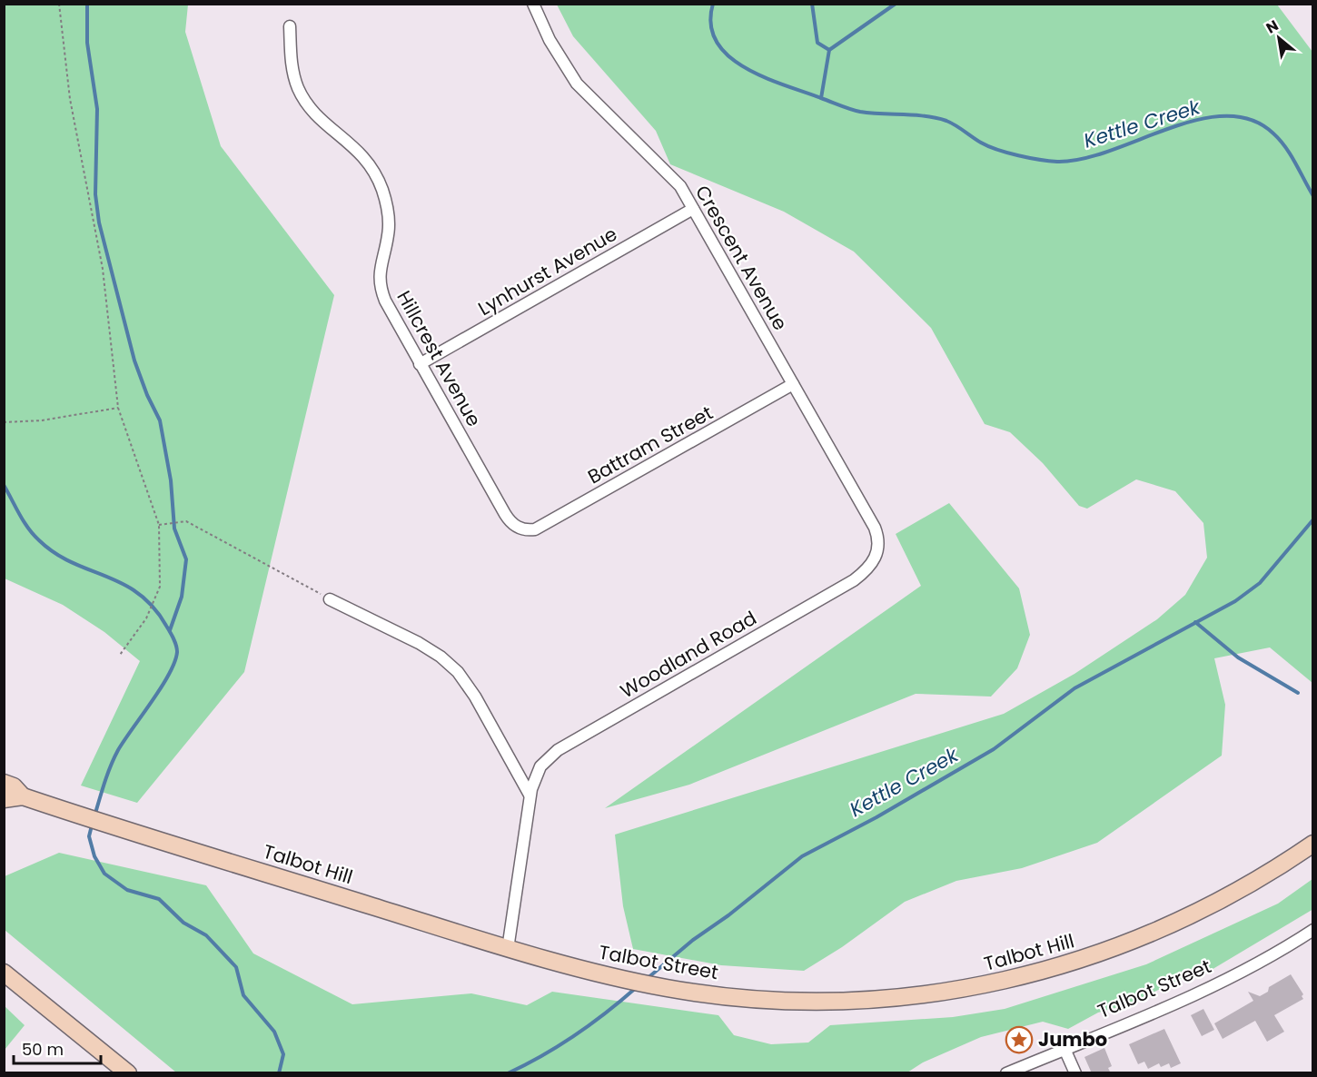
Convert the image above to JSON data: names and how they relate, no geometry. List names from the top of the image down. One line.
{"streets":{"main road":["Talbot Hill","Talbot Street"],"street":["Crescent Avenue","Lynhurst Avenue","Hillcrest Avenue","Battram Street","Woodland Road"]},"crossings":[["Crescent Avenue","Lynhurst Avenue"],["Crescent Avenue","Battram Street"],["Crescent Avenue","Woodland Road"],["Lynhurst Avenue","Hillcrest Avenue"],["Hillcrest Avenue","Battram Street"],["Woodland Road","Talbot Hill"],["Talbot Hill","Talbot Street"]],"water":["Kettle Creek"],"places":{"place":["Jumbo"]},"scale_bar":"50 m","north":"top left"}
